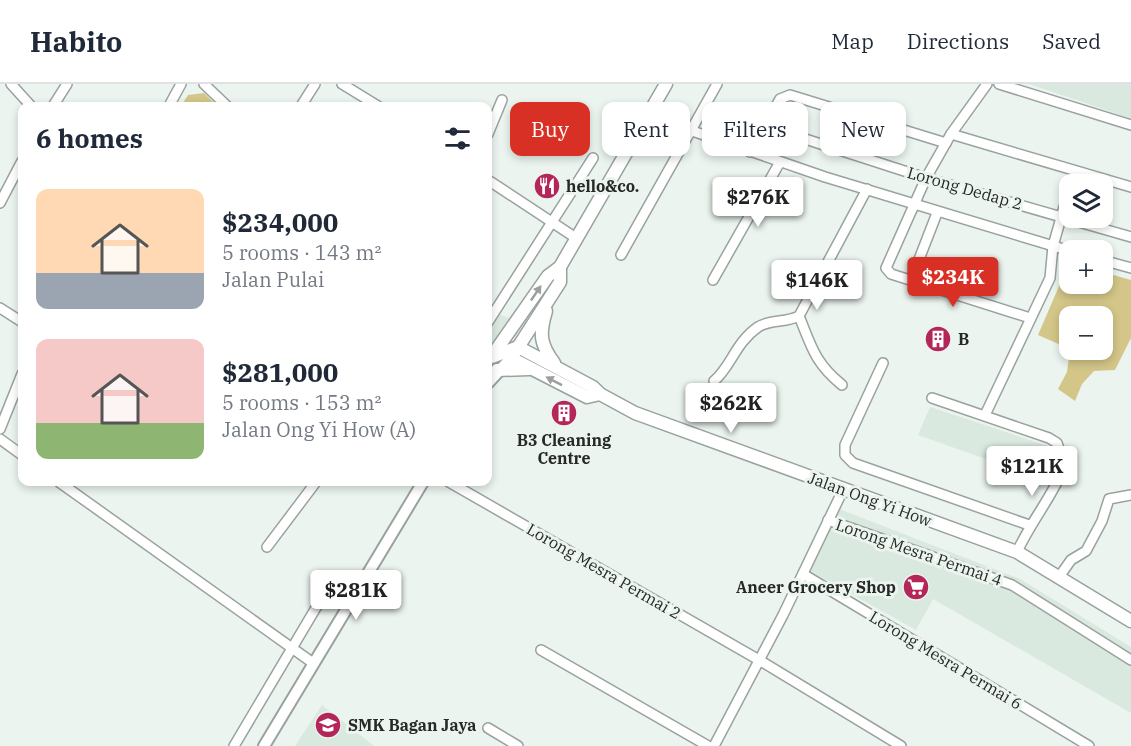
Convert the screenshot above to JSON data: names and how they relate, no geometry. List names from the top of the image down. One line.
{"streets":{"main road":["Jalan Ong Yi How"],"street":["Lorong Dedap 2","Lorong Mesra Permai 4","Lorong Mesra Permai 2","Lorong Mesra Permai 6"]},"places":{"restaurant":["hello&co."],"building":["B","B3 Cleaning Centre"],"supermarket":["Aneer Grocery Shop"],"school or university":["SMK Bagan Jaya"]},"page":{"header":"Habito","nav":["Map","Directions","Saved"],"chip":["Buy","Rent","Filters","New"],"heading":"6 homes","map_buttons":["+","−"],"list":[{"name":"$234,000","note":"5 rooms · 143 m² · Jalan Pulai"},{"name":"$281,000","note":"5 rooms · 153 m² · Jalan Ong Yi How (A)"}],"price":["$276K","$234K","$146K","$262K","$121K","$281K"]}}
